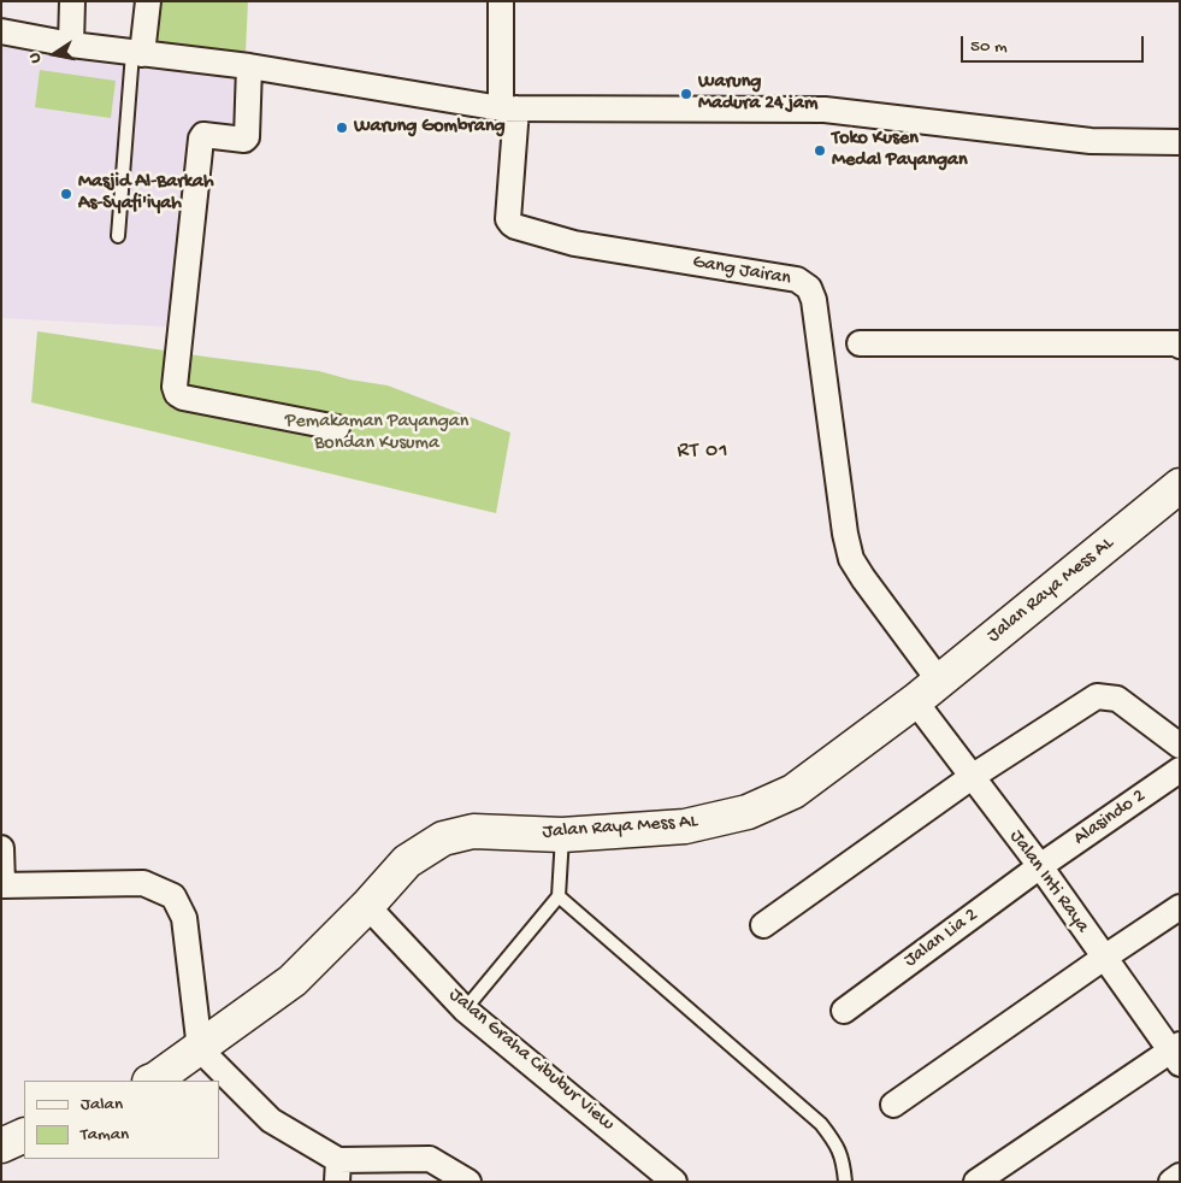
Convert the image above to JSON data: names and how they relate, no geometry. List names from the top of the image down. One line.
{"streets":{"street":["Gang Jairan","Jalan Raya Mess AL","Alasindo 2","Jalan Inti Raya","Jalan Lia 2","Jalan Graha Cibubur View"]},"crossings":[["Gang Jairan","Jalan Raya Mess AL"],["Gang Jairan","Jalan Inti Raya"],["Jalan Raya Mess AL","Jalan Inti Raya"],["Jalan Raya Mess AL","Jalan Graha Cibubur View"],["Alasindo 2","Jalan Inti Raya"],["Alasindo 2","Jalan Lia 2"],["Jalan Inti Raya","Jalan Lia 2"]],"districts":["RT 01"],"parks":["Pemakaman Payangan Bondan Kusuma"],"places":["Warung Madura 24 jam","Warung Gombrang","Toko Kusen Medal Payangan","Masjid Al-Barkah As-Syafi'iyah"],"legend":["Jalan","Taman"],"scale_bar":"50 m","north":"left"}
